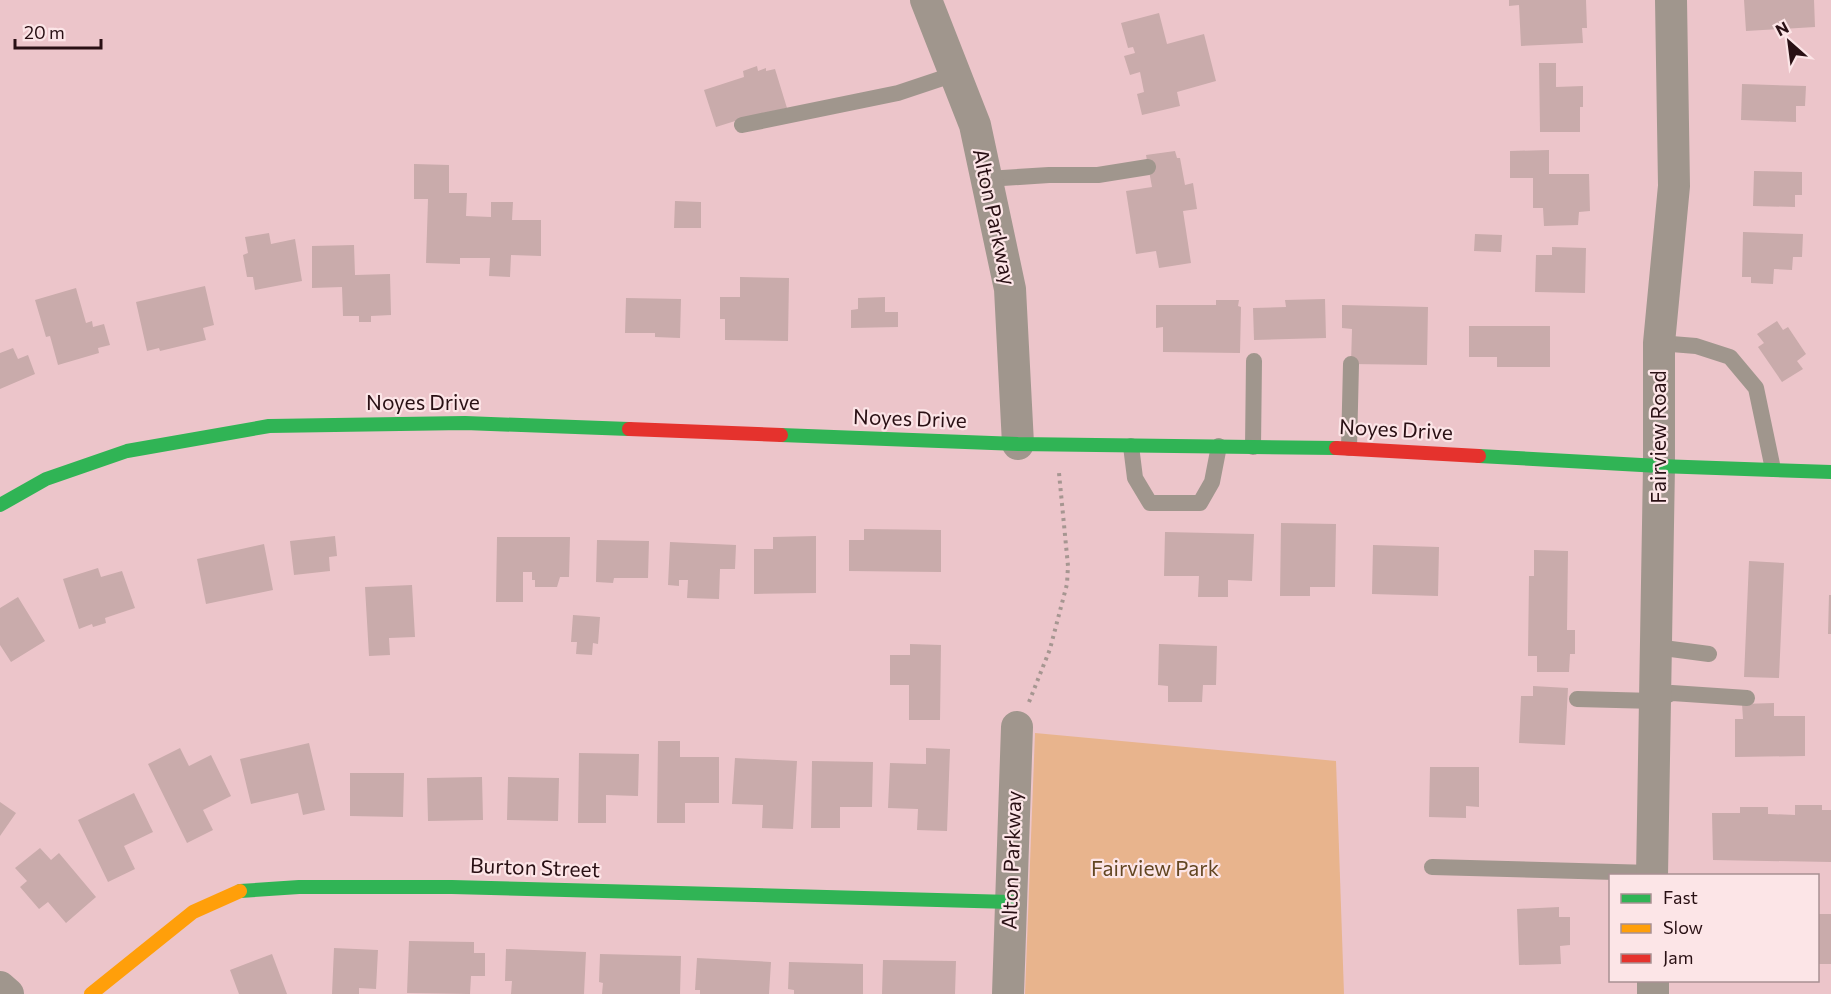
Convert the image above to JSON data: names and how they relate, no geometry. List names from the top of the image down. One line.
{"streets":{"street":["Alton Parkway","Noyes Drive","Fairview Road","Burton Street"]},"crossings":[["Alton Parkway","Noyes Drive"],["Alton Parkway","Burton Street"],["Noyes Drive","Fairview Road"]],"parks":["Fairview Park"],"legend":["Fast","Slow","Jam"],"scale_bar":"20 m","north":"top left"}
